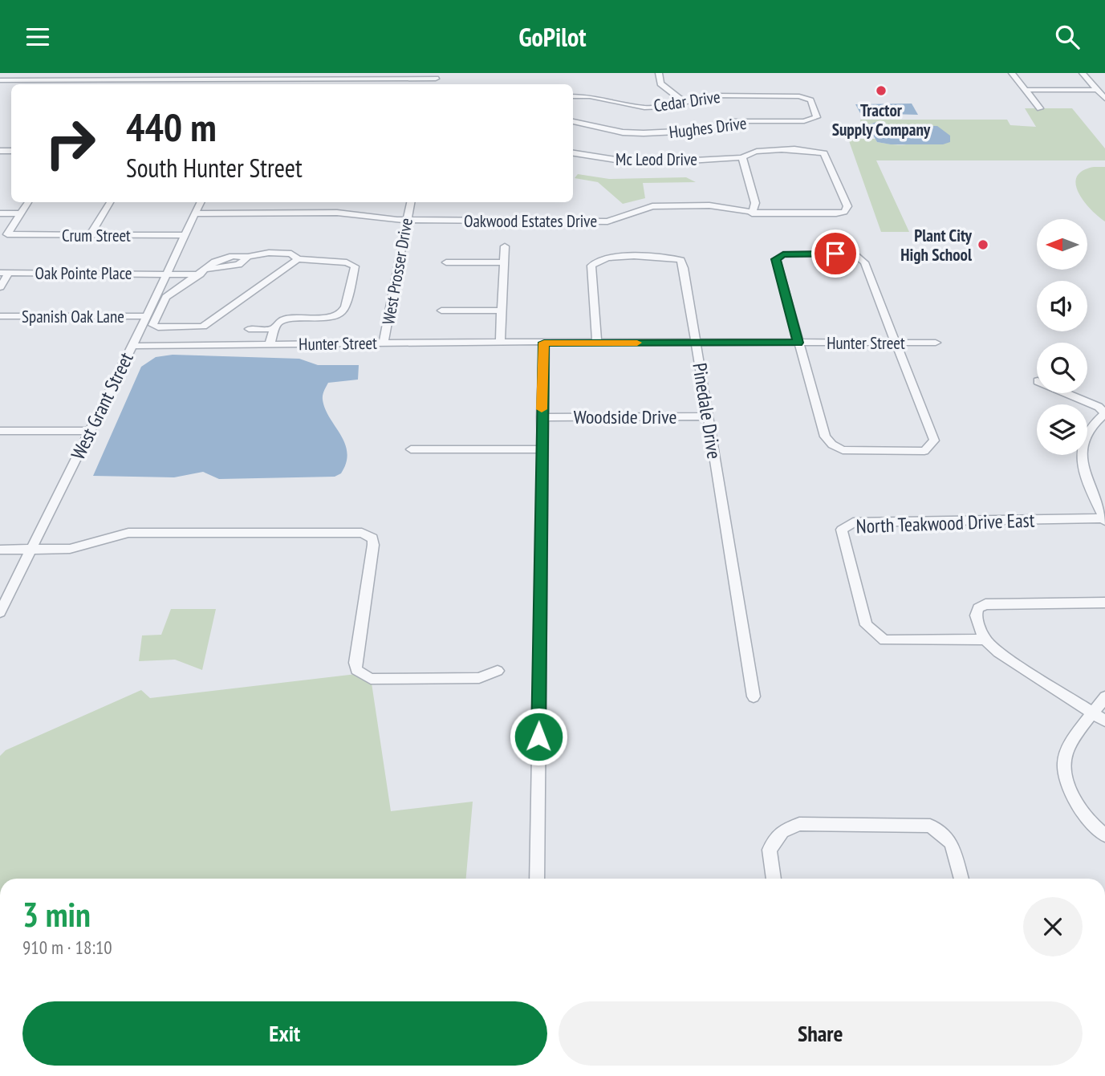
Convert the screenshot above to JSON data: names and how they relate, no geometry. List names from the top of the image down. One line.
{"streets":{"street":["Cedar Drive","Hughes Drive","Mc Leod Drive","Oakwood Estates Drive","Crum Street","West Prosser Drive","Oak Pointe Place","Spanish Oak Lane","Hunter Street","West Grant Street","Pinedale Drive","Woodside Drive","North Teakwood Drive East"]},"crossings":[["Cedar Drive","Hughes Drive"],["Mc Leod Drive","Oakwood Estates Drive"],["Oakwood Estates Drive","West Prosser Drive"],["Oakwood Estates Drive","West Grant Street"],["Crum Street","West Grant Street"],["West Prosser Drive","Hunter Street"],["Oak Pointe Place","Spanish Oak Lane"],["Oak Pointe Place","West Grant Street"],["Spanish Oak Lane","West Grant Street"],["Hunter Street","West Grant Street"],["Hunter Street","Pinedale Drive"],["Pinedale Drive","Woodside Drive"]],"places":["Tractor Supply Company","Plant City High School"],"north":"left","page":{"header":"GoPilot","turn":["440 m","South Hunter Street"],"heading":["3 min","910 m · 18:10"],"buttons":["Exit","Share"]}}
